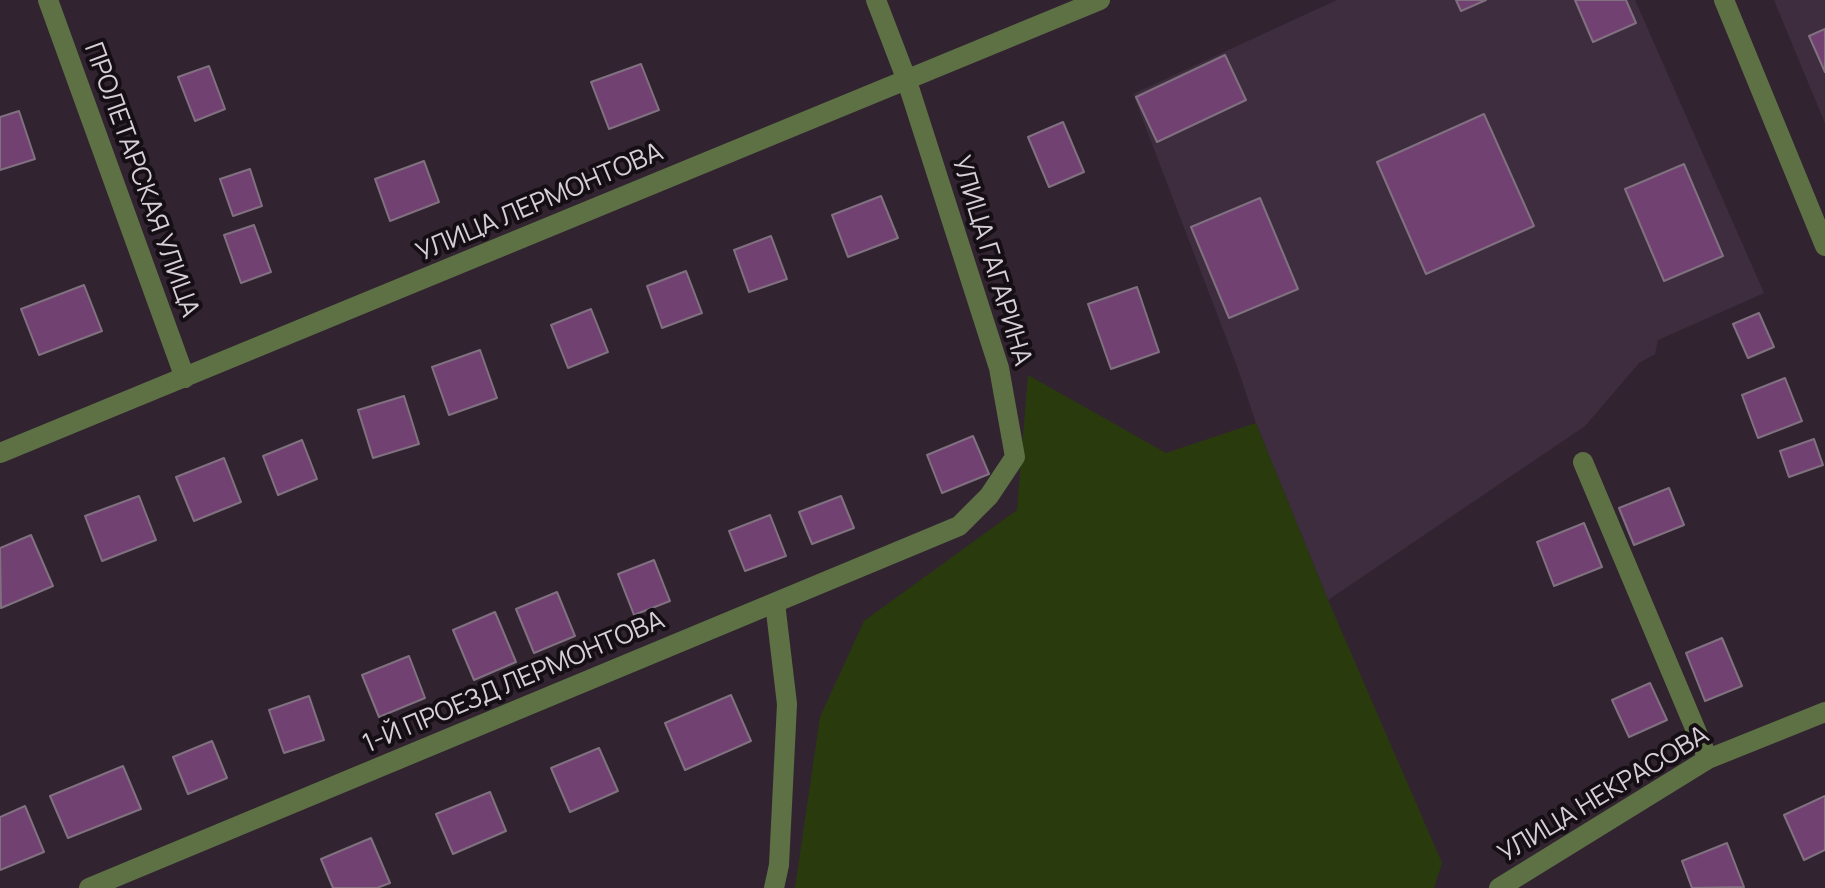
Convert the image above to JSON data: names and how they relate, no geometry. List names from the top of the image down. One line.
{"streets":{"street":["ПРОЛЕТАРСКАЯ УЛИЦА","УЛИЦА ЛЕРМОНТОВА","УЛИЦА ГАГАРИНА","1-Й ПРОЕЗД ЛЕРМОНТОВА","УЛИЦА НЕКРАСОВА"]},"crossings":[["ПРОЛЕТАРСКАЯ УЛИЦА","УЛИЦА ЛЕРМОНТОВА"],["УЛИЦА ЛЕРМОНТОВА","УЛИЦА ГАГАРИНА"],["УЛИЦА ГАГАРИНА","1-Й ПРОЕЗД ЛЕРМОНТОВА"]]}
